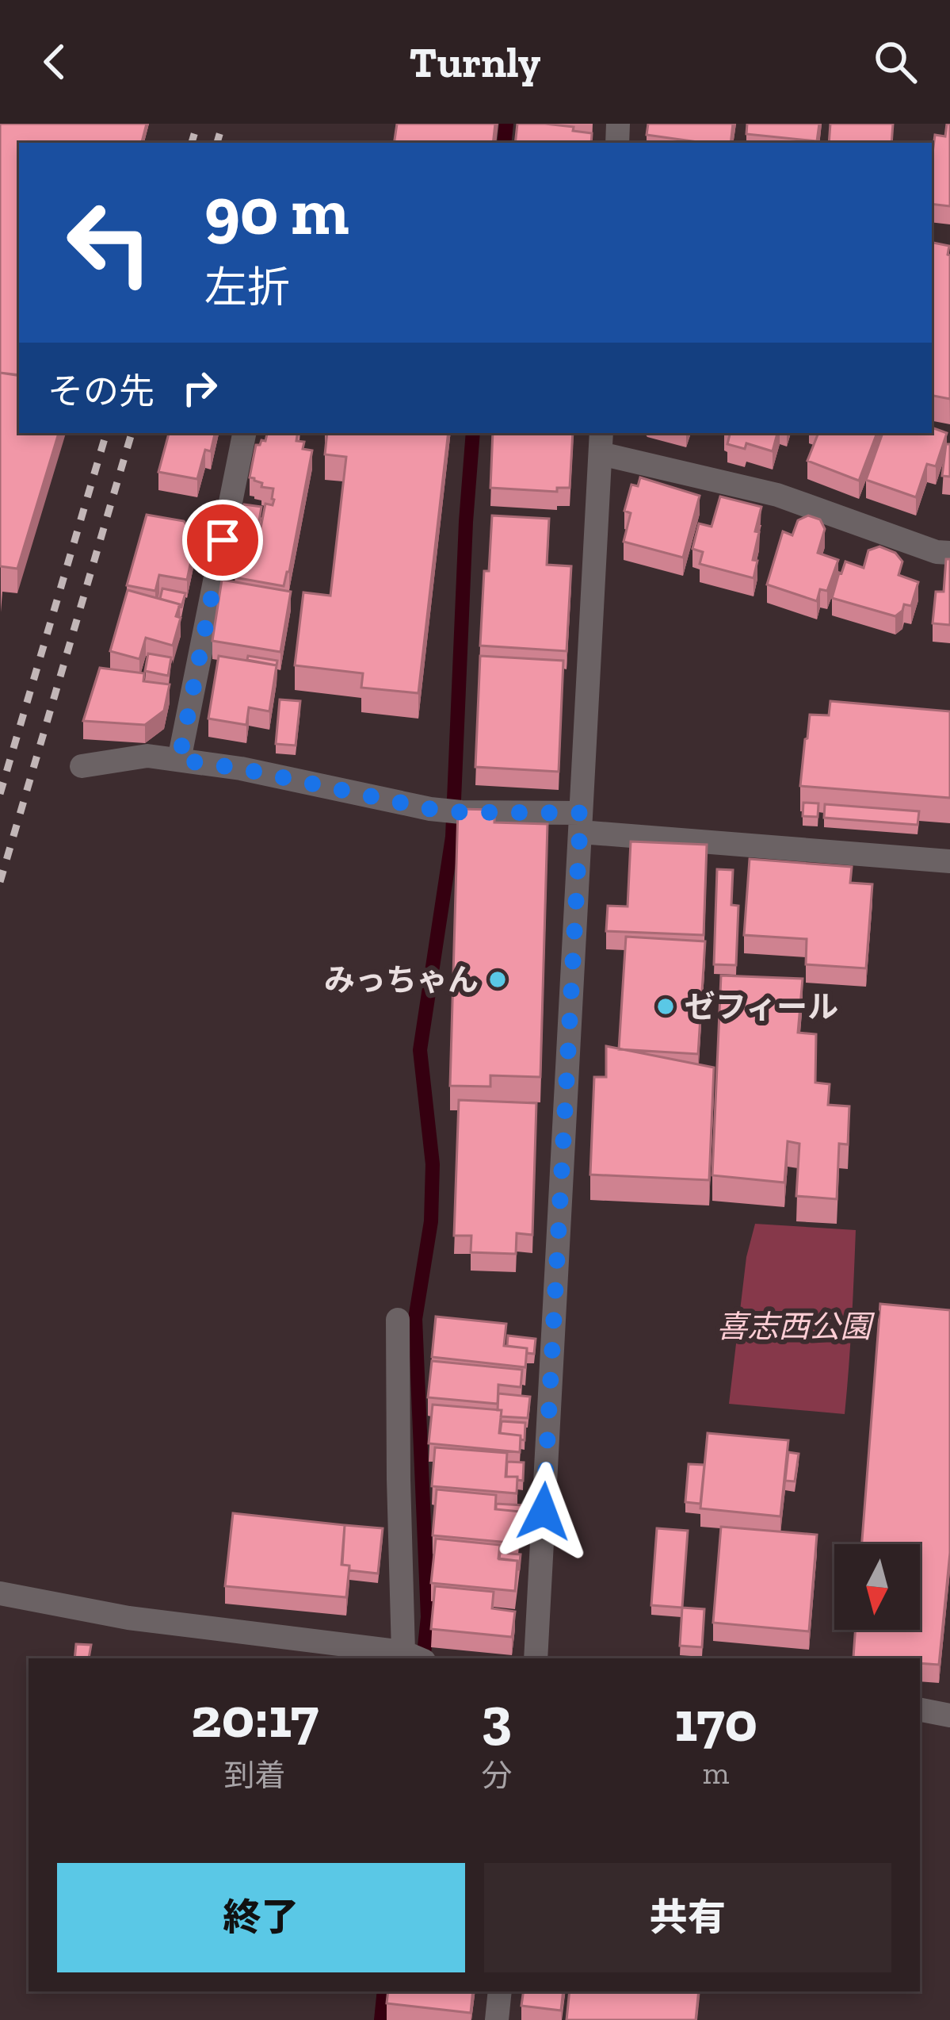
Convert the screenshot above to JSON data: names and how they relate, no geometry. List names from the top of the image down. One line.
{"parks":["喜志西公園"],"places":["みっちゃん","ゼフィール"],"north":"bottom","page":{"header":"Turnly","turn":["90 m","左折"],"then":"その先","eta":["20:17","到着","3","分","170","m"],"buttons":["終了","共有"]}}
